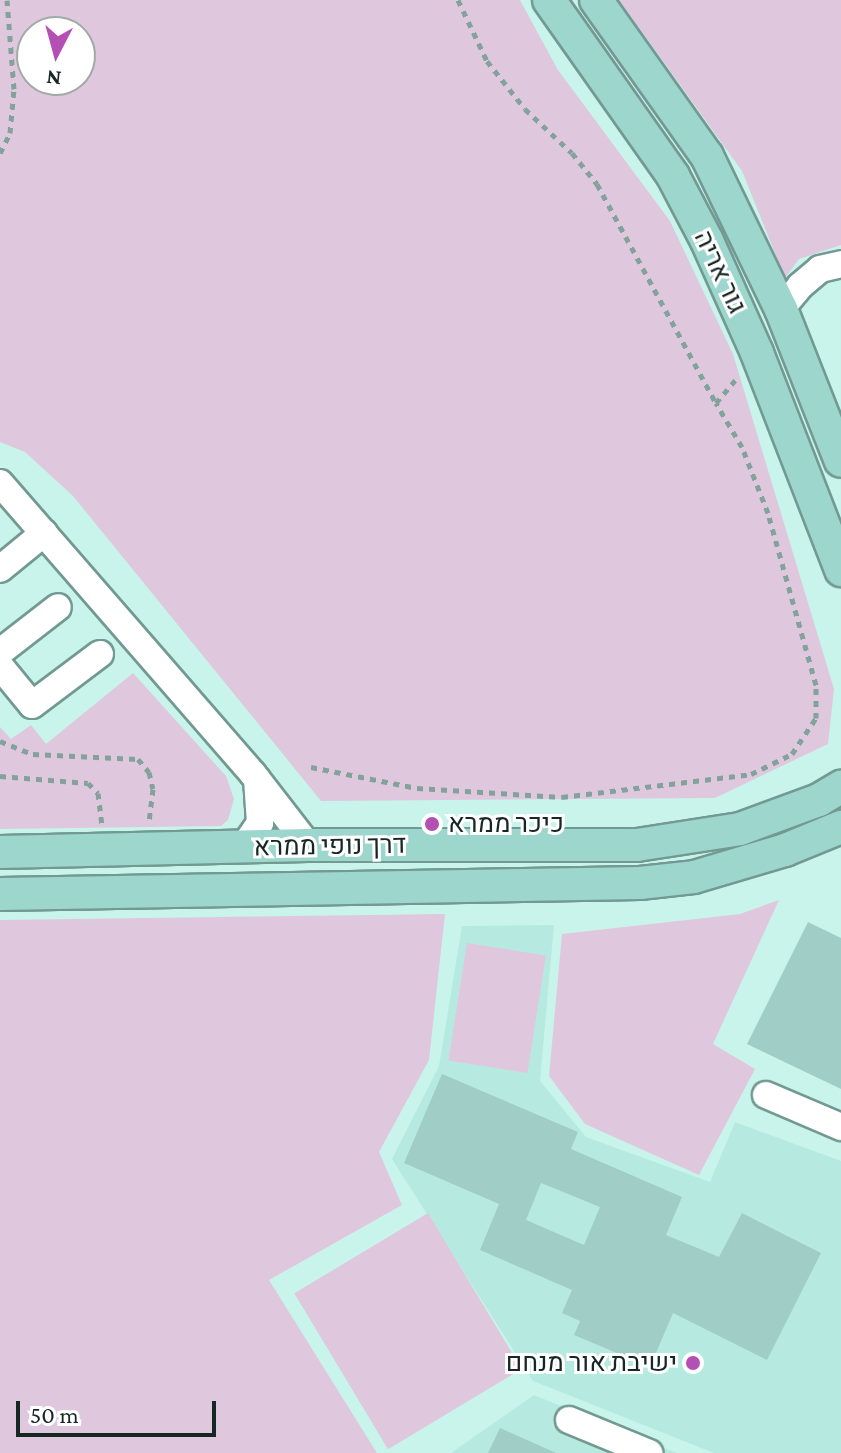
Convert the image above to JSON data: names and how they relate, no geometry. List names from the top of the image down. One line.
{"streets":{"main road":["גור אריה","דרך נופי ממרא"]},"places":["כיכר ממרא","ישיבת אור מנחם"],"scale_bar":"50 m","north":"bottom"}
